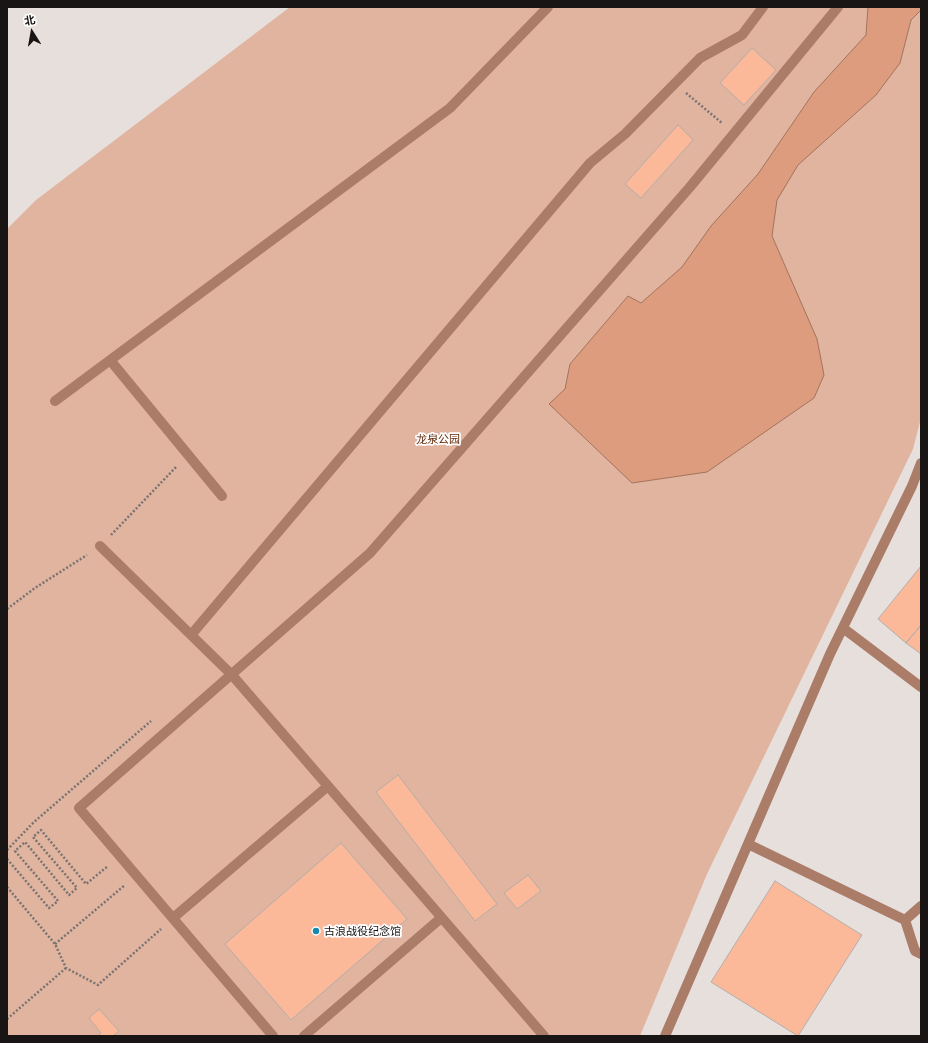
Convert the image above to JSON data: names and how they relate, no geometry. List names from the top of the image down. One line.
{"parks":["龙泉公园"],"places":["古浪战役纪念馆"],"north":"top"}
